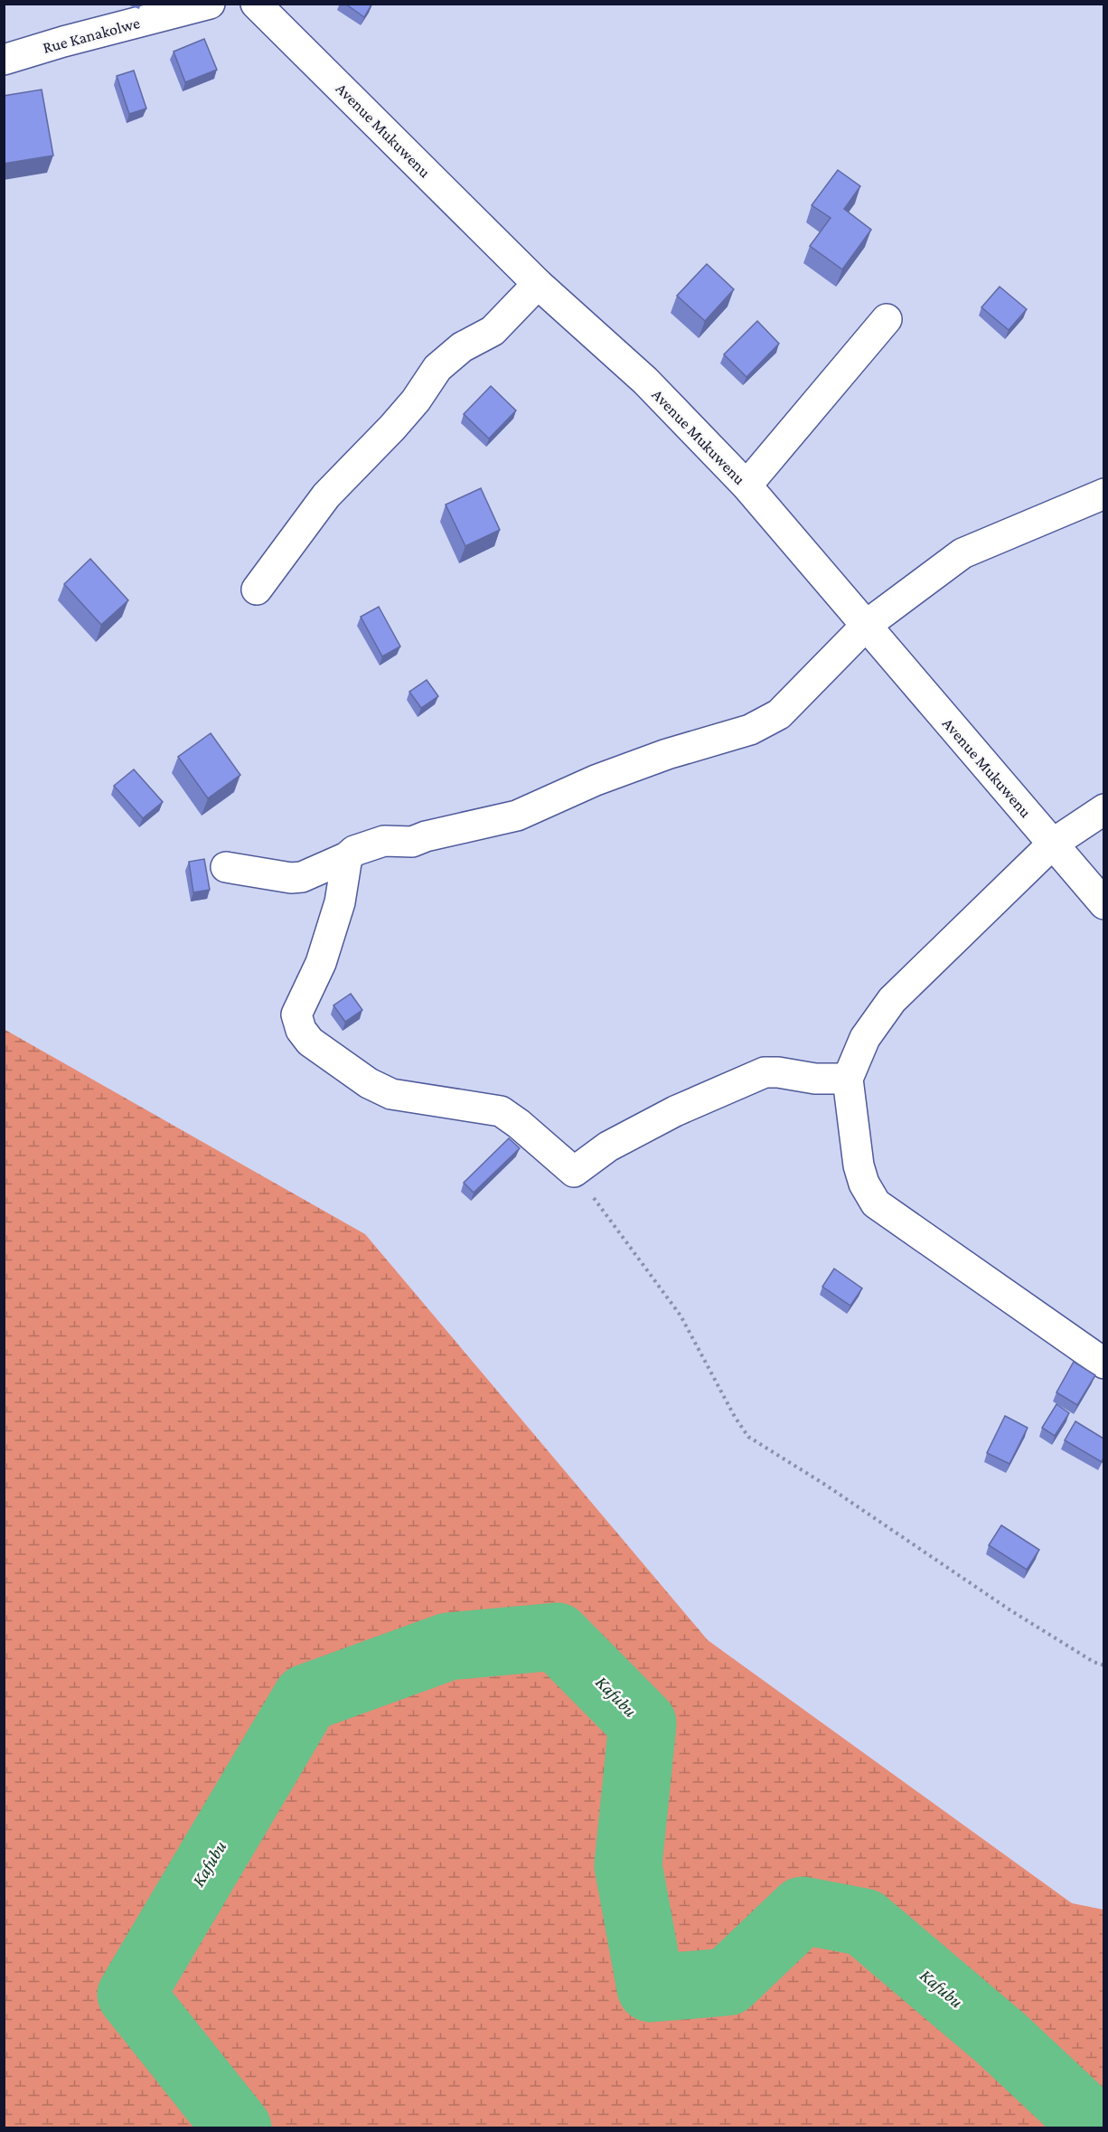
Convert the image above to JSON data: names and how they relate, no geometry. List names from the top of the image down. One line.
{"streets":{"street":["Rue Kanakolwe","Avenue Mukuwenu"]},"water":["Kafubu"]}
